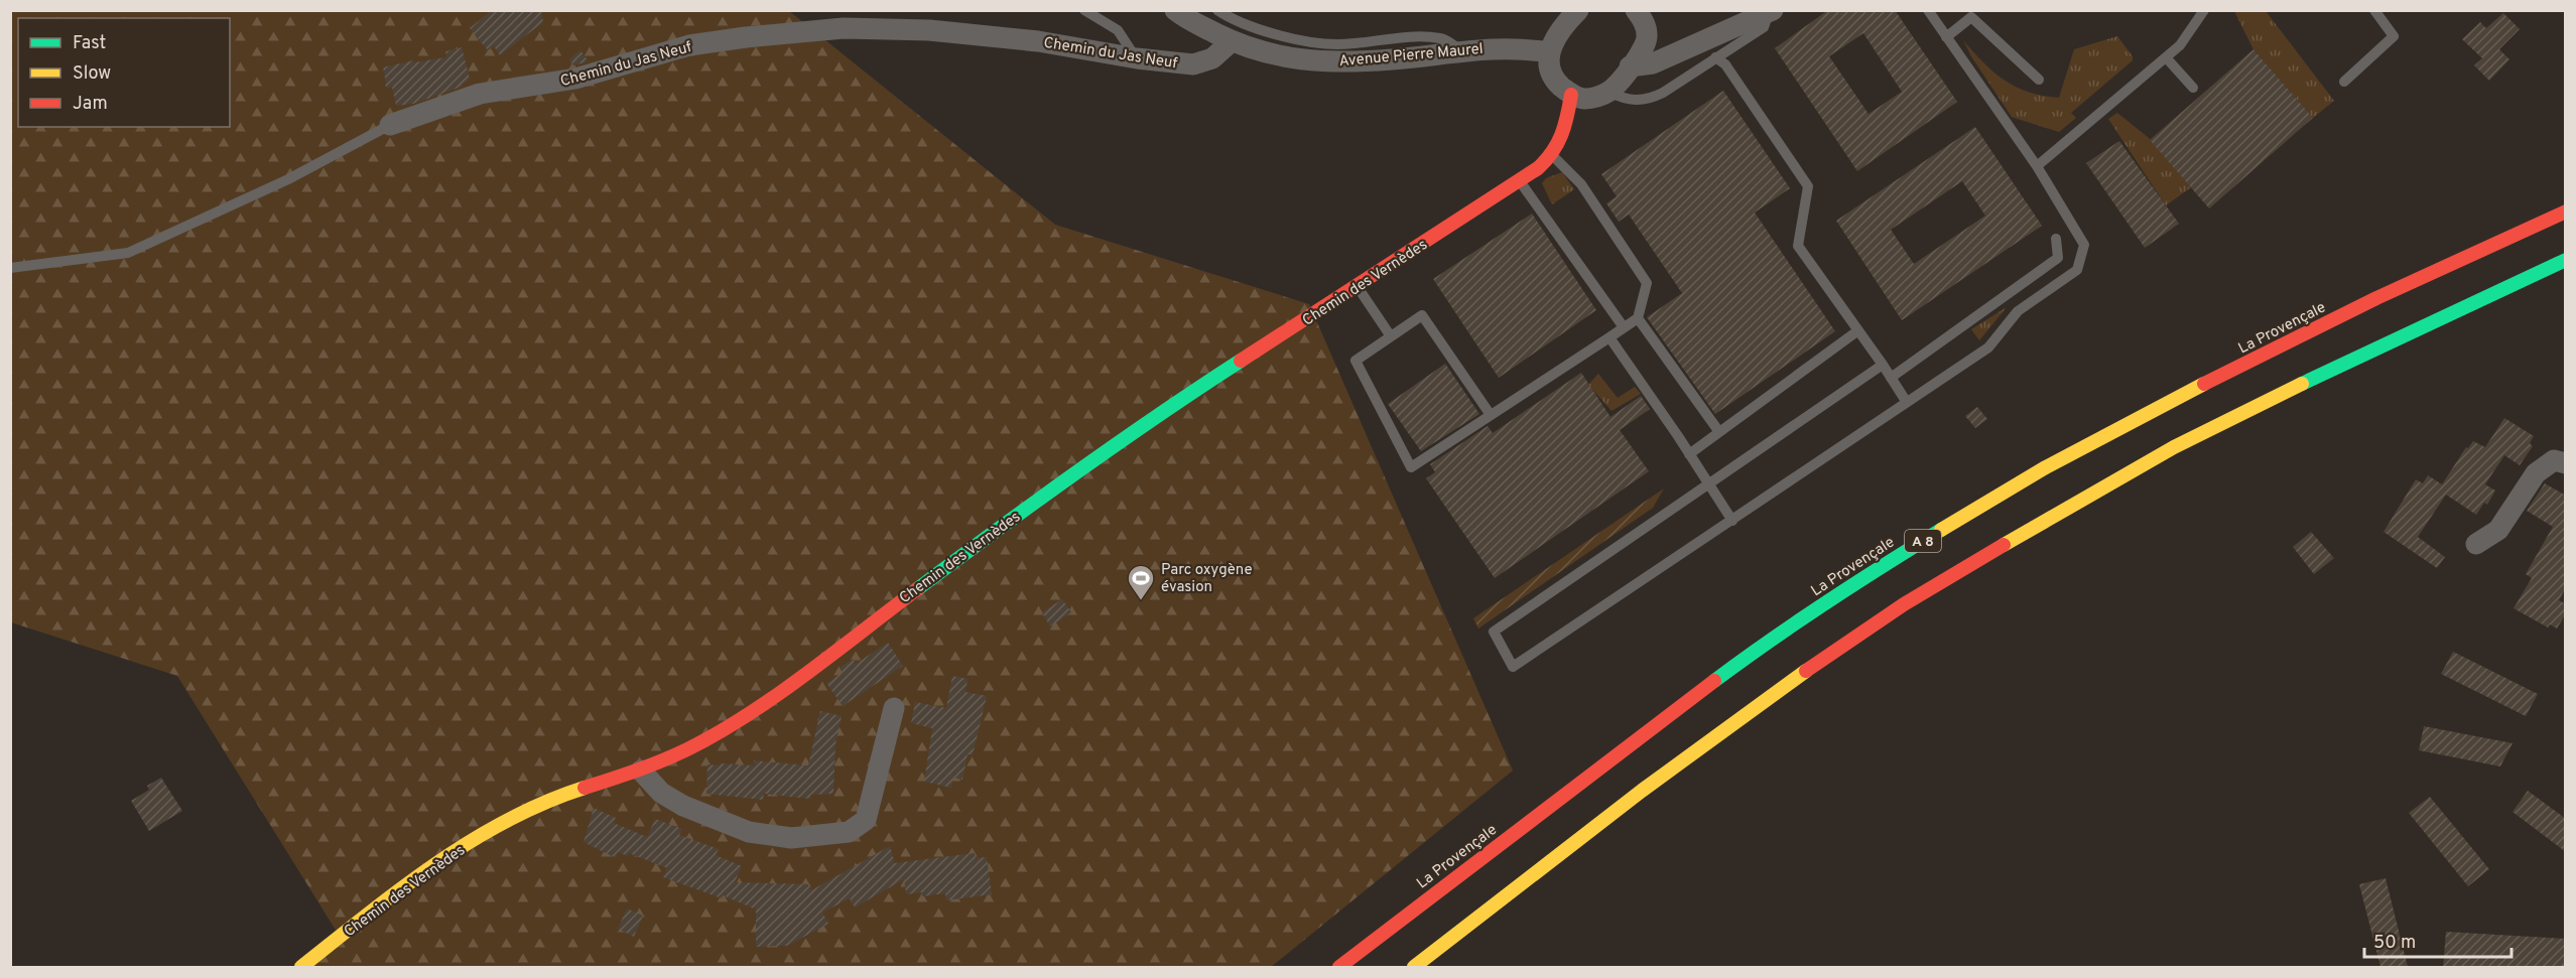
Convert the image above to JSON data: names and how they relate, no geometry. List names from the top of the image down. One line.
{"streets":{"main road":["Chemin des Vernèdes","La Provençale","A 8"],"street":["Chemin du Jas Neuf","Avenue Pierre Maurel"]},"crossings":[["Chemin du Jas Neuf","Avenue Pierre Maurel"]],"places":{"sports":["Parc oxygène évasion"]},"legend":["Fast","Slow","Jam"],"scale_bar":"50 m"}
